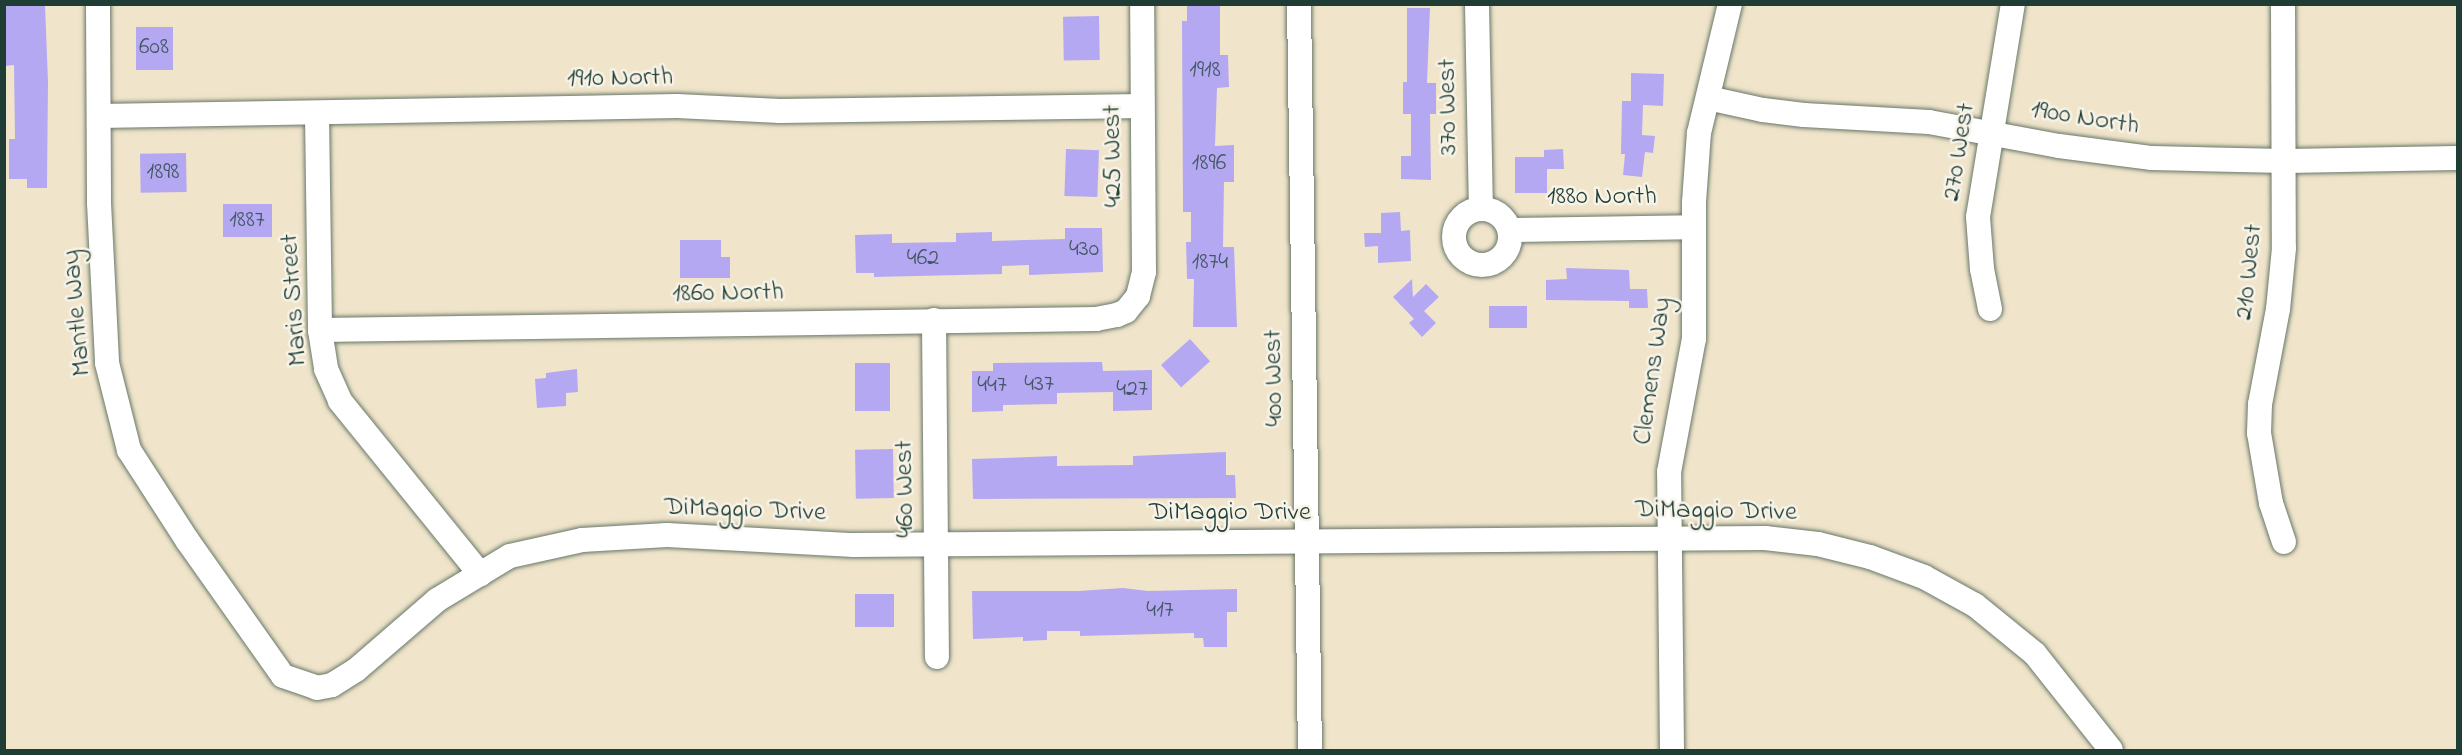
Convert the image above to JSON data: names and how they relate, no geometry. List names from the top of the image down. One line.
{"streets":{"street":["1910 North","370 West","1900 North","270 West","425 West","1880 North","210 West","1860 North","Maris Street","Mantle Way","Clemens Way","400 West","460 West","DiMaggio Drive"]},"crossings":[["1910 North","425 West"],["1910 North","Maris Street"],["1910 North","Mantle Way"],["370 West","1880 North"],["1900 North","270 West"],["1900 North","210 West"],["1900 North","Clemens Way"],["425 West","1860 North"],["1880 North","Clemens Way"],["1860 North","Maris Street"],["1860 North","460 West"],["Maris Street","DiMaggio Drive"],["Mantle Way","DiMaggio Drive"],["Clemens Way","DiMaggio Drive"],["400 West","DiMaggio Drive"],["460 West","DiMaggio Drive"]],"house_numbers":["608","1918","1896","1898","1887","430","462","1874","437","447","427","417"]}
